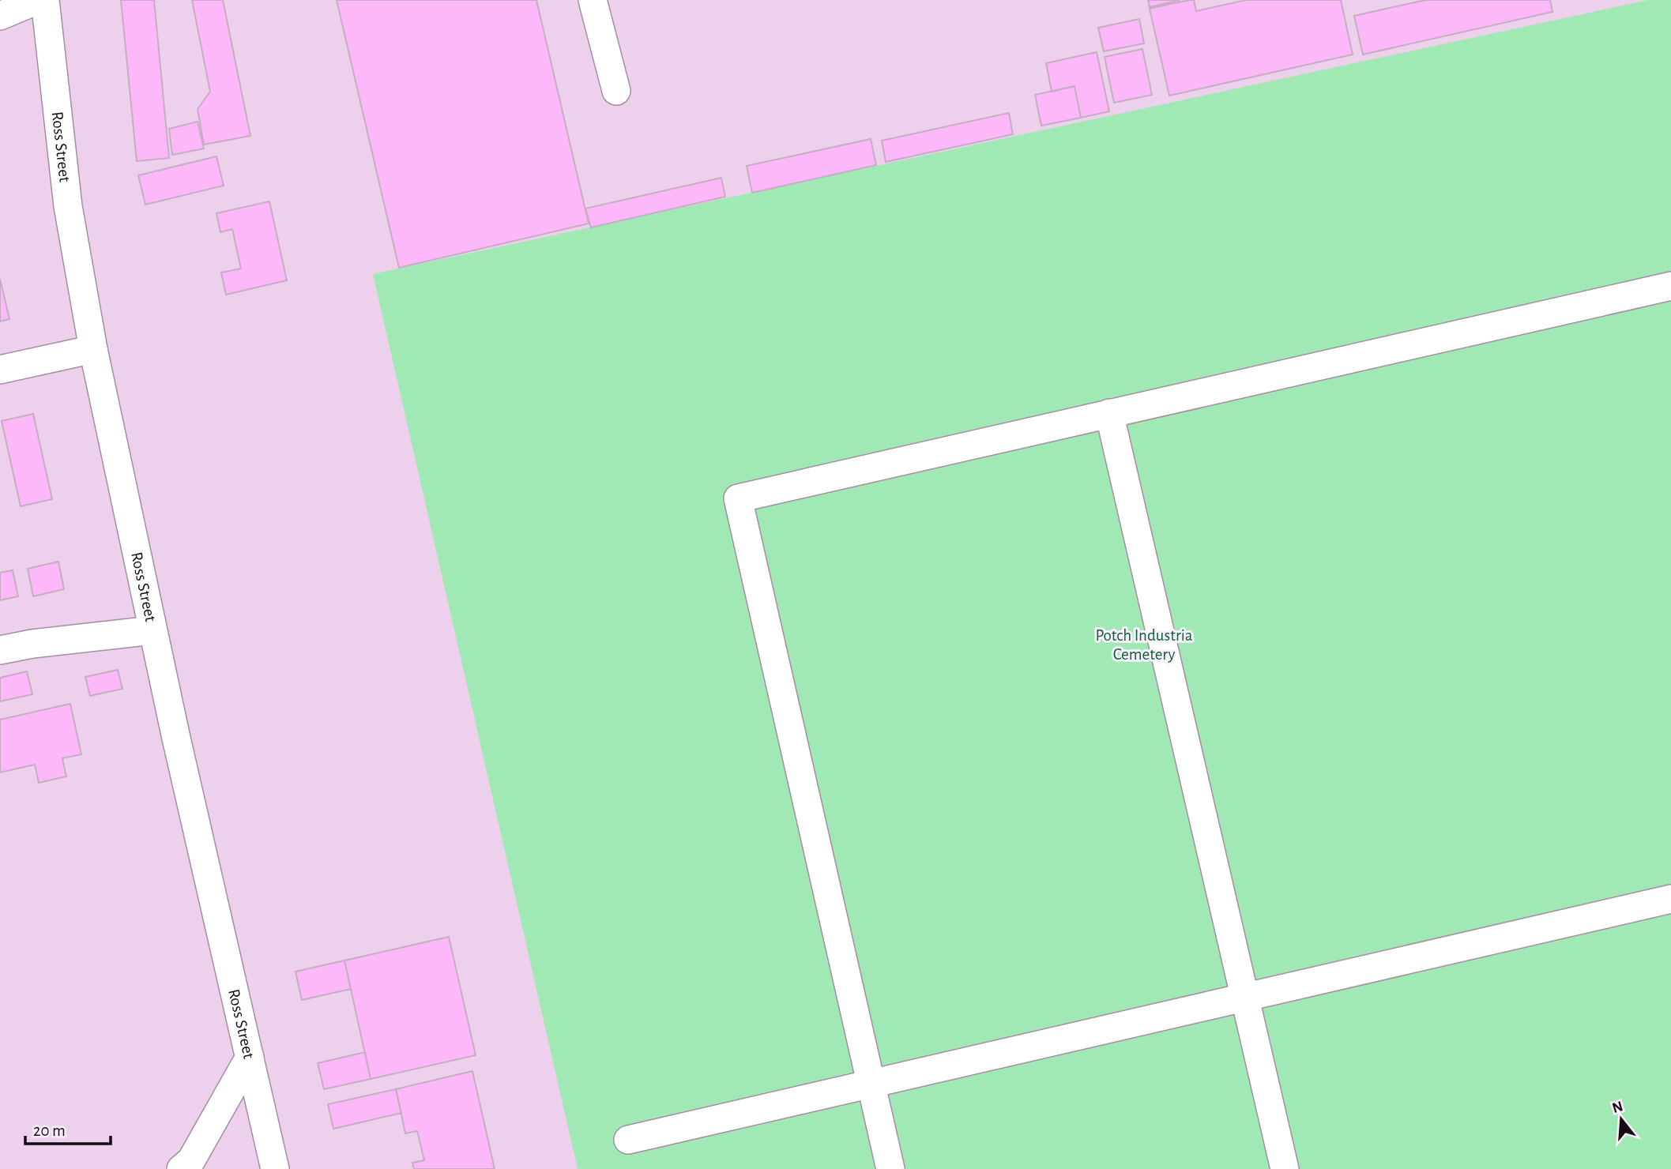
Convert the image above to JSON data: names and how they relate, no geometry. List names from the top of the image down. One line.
{"streets":{"street":["Ross Street"]},"parks":["Potch Industria Cemetery"],"scale_bar":"20 m","north":"top"}
